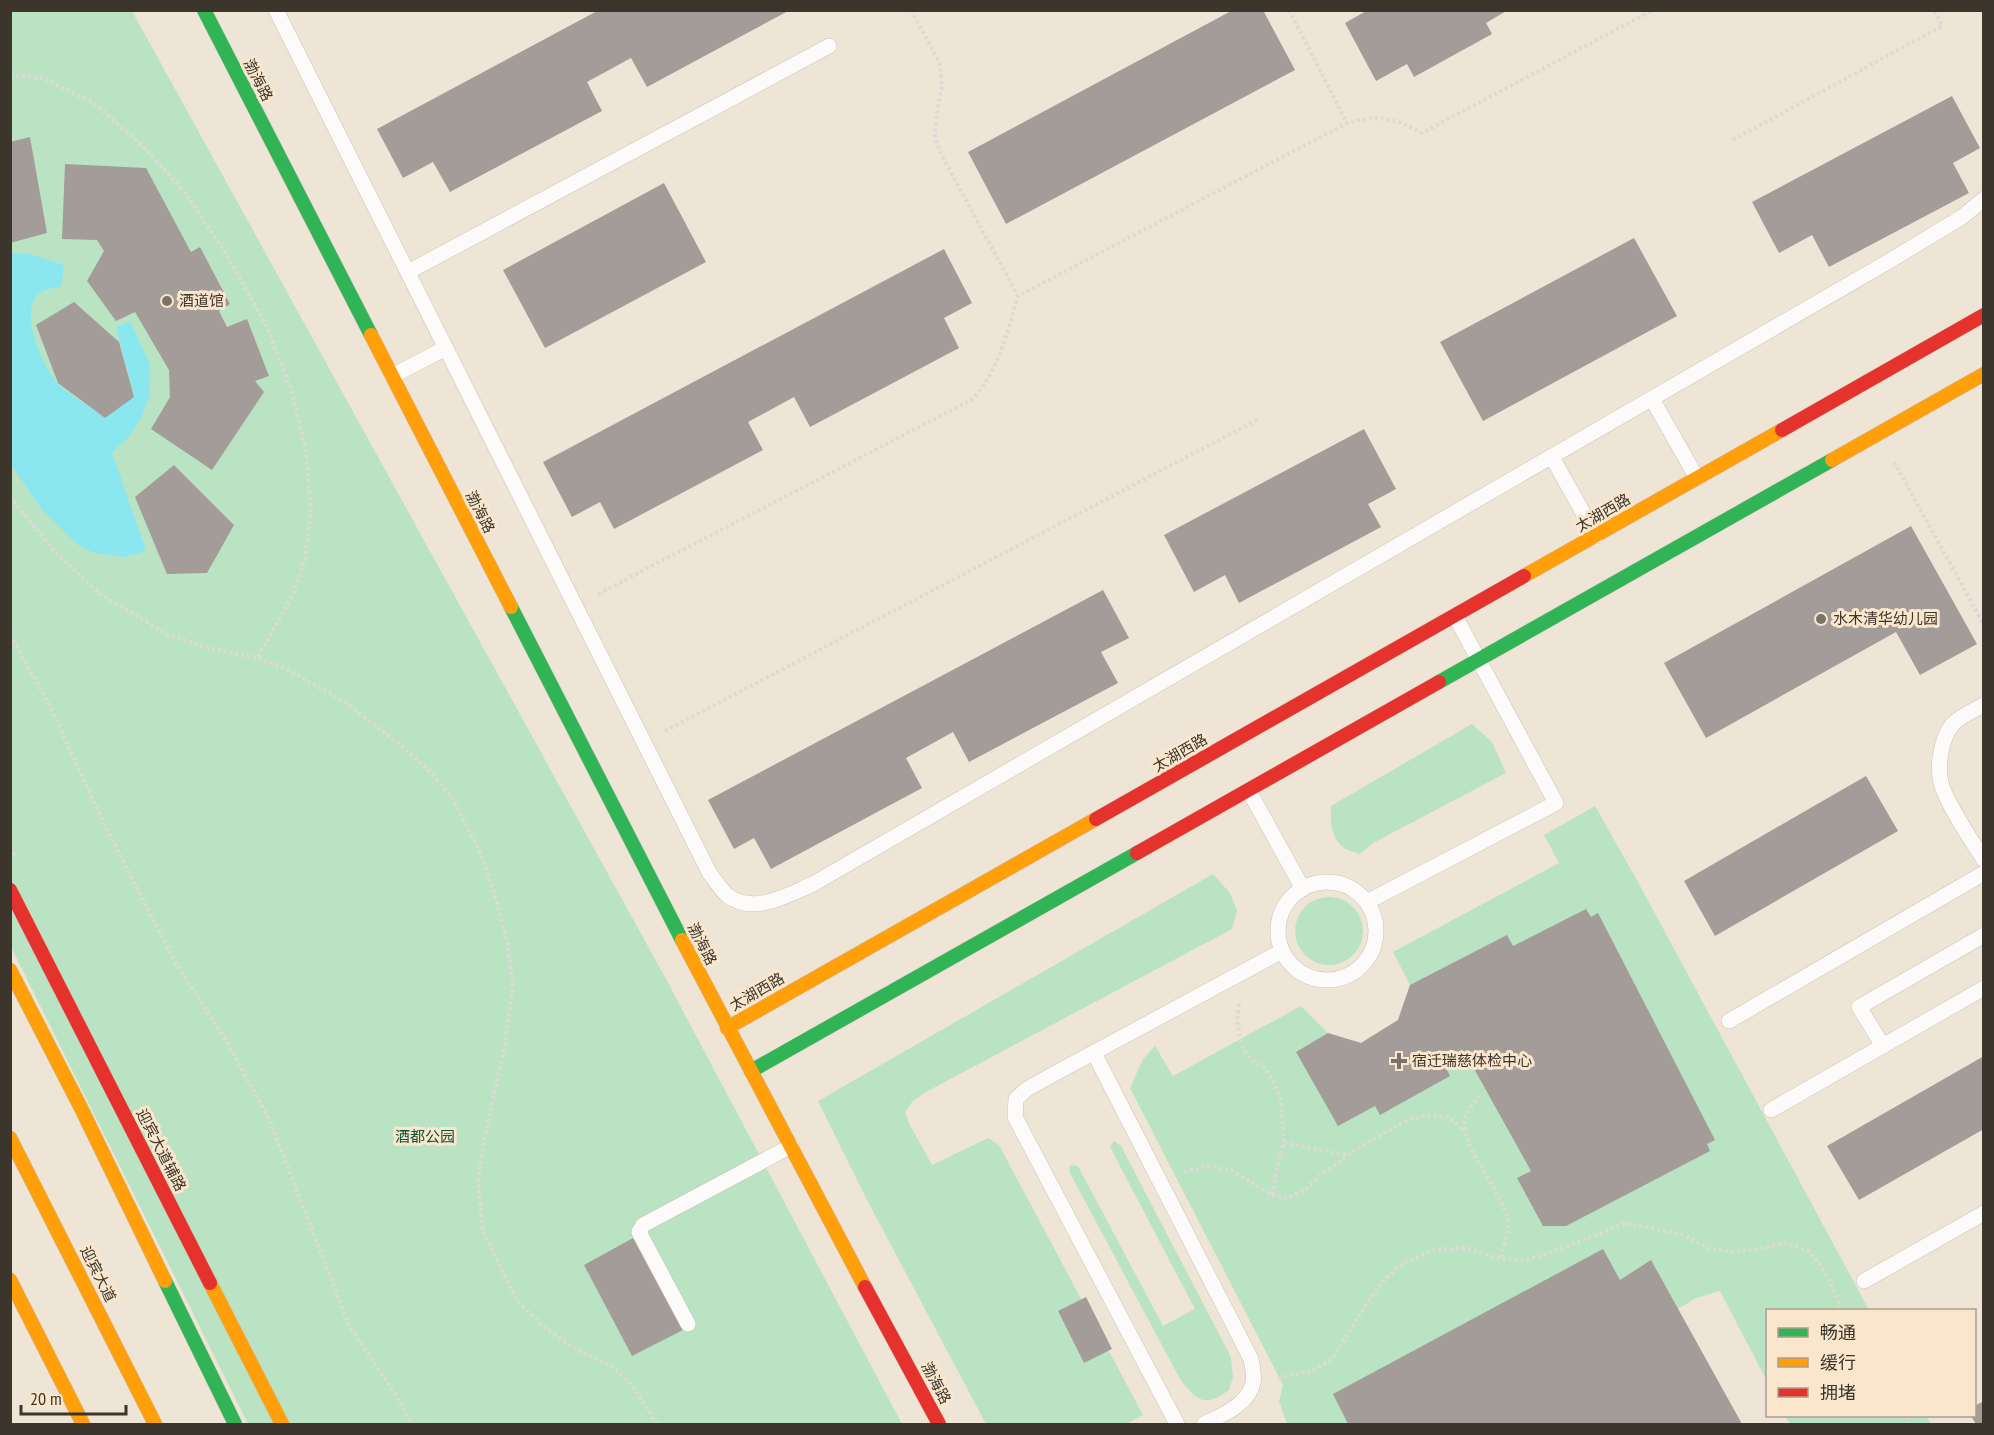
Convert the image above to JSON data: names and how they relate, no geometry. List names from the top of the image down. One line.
{"streets":{"main road":["渤海路","太湖西路","迎宾大道辅路","迎宾大道"]},"crossings":[["渤海路","太湖西路"]],"parks":["酒都公园"],"places":{"other":["酒道馆","水木清华幼儿园"],"health":["宿迁瑞慈体检中心"]},"legend":["畅通","缓行","拥堵"],"scale_bar":"20 m"}
